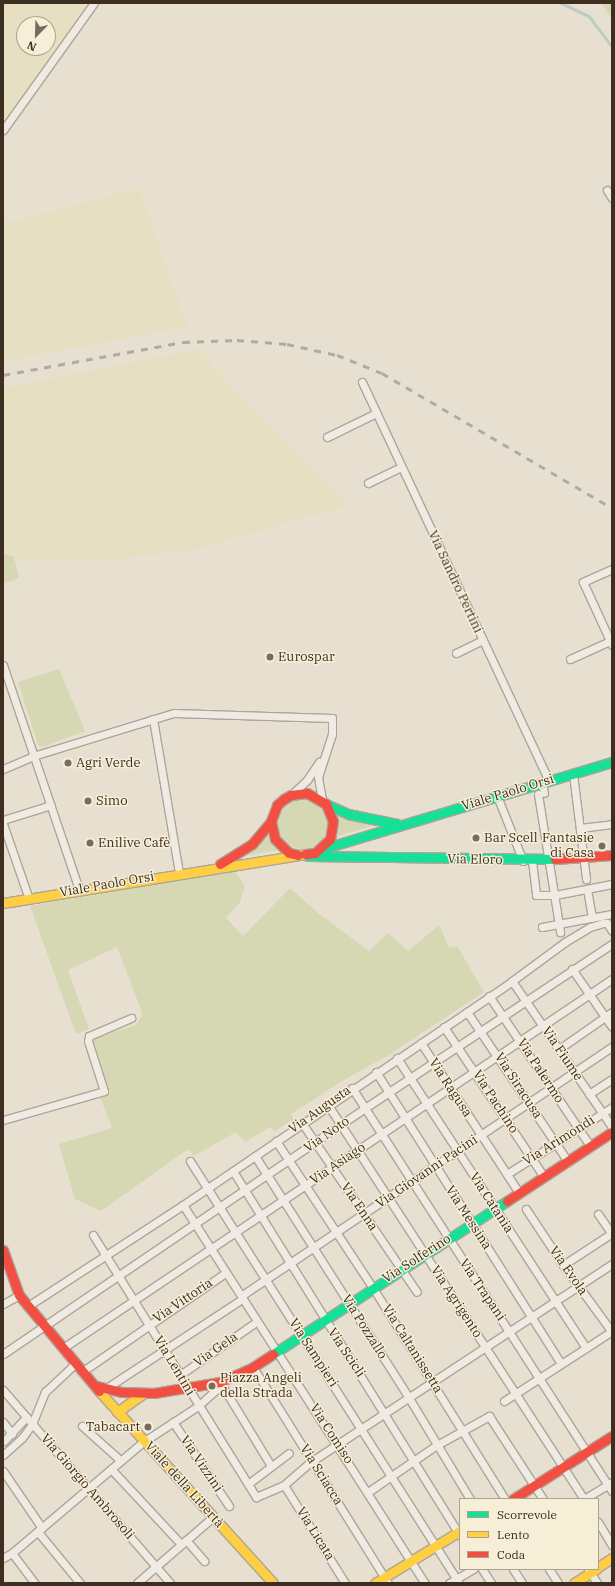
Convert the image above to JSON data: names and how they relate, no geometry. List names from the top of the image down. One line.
{"streets":{"street":["Via Sandro Pertini","Viale Paolo Orsi","Via Eloro","Via Fiume","Via Palermo","Via Siracusa","Via Ragusa","Via Pachino","Via Augusta","Via Noto","Via Arimondi","Via Asiago","Via Giovanni Pacini","Via Catania","Via Enna","Via Messina","Via Solferino","Via Evola","Via Trapani","Via Vittoria","Via Agrigento","Via Pozzallo","Via Caltanissetta","Via Gela","Via Sampieri","Via Scicli","Via Lentini","Via Comiso","Via Vizzini","Via Sciacca","Viale della Libertà","Via Giorgio Ambrosoli","Via Licata"]},"crossings":[["Via Sandro Pertini","Viale Paolo Orsi"],["Via Sandro Pertini","Via Eloro"],["Viale Paolo Orsi","Via Eloro"],["Via Fiume","Via Augusta"],["Via Fiume","Via Noto"],["Via Fiume","Via Arimondi"],["Via Fiume","Via Asiago"],["Via Fiume","Via Giovanni Pacini"],["Via Palermo","Via Augusta"],["Via Palermo","Via Noto"],["Via Palermo","Via Arimondi"],["Via Palermo","Via Asiago"],["Via Palermo","Via Giovanni Pacini"],["Via Palermo","Via Solferino"],["Via Siracusa","Via Augusta"],["Via Siracusa","Via Noto"],["Via Siracusa","Via Arimondi"],["Via Siracusa","Via Asiago"],["Via Siracusa","Via Giovanni Pacini"],["Via Siracusa","Via Solferino"],["Via Ragusa","Via Augusta"],["Via Ragusa","Via Noto"],["Via Ragusa","Via Arimondi"],["Via Ragusa","Via Asiago"],["Via Ragusa","Via Giovanni Pacini"],["Via Ragusa","Via Solferino"],["Via Pachino","Via Augusta"],["Via Pachino","Via Noto"],["Via Pachino","Via Arimondi"],["Via Pachino","Via Asiago"],["Via Pachino","Via Giovanni Pacini"],["Via Pachino","Via Solferino"],["Via Augusta","Via Catania"],["Via Augusta","Via Enna"],["Via Augusta","Via Messina"],["Via Augusta","Via Trapani"],["Via Augusta","Via Agrigento"],["Via Augusta","Via Pozzallo"],["Via Augusta","Via Caltanissetta"],["Via Augusta","Via Sampieri"],["Via Augusta","Via Scicli"],["Via Augusta","Via Lentini"],["Via Augusta","Via Comiso"],["Via Augusta","Viale della Libertà"],["Via Noto","Via Catania"],["Via Noto","Via Enna"],["Via Noto","Via Messina"],["Via Noto","Via Trapani"],["Via Noto","Via Agrigento"],["Via Noto","Via Pozzallo"],["Via Noto","Via Caltanissetta"],["Via Noto","Via Sampieri"],["Via Noto","Via Scicli"],["Via Noto","Via Lentini"],["Via Noto","Via Comiso"],["Via Noto","Viale della Libertà"],["Via Asiago","Via Catania"],["Via Asiago","Via Enna"],["Via Asiago","Via Messina"],["Via Asiago","Via Trapani"],["Via Asiago","Via Agrigento"],["Via Asiago","Via Pozzallo"],["Via Asiago","Via Caltanissetta"],["Via Asiago","Via Sampieri"],["Via Asiago","Via Scicli"],["Via Asiago","Via Lentini"],["Via Asiago","Via Comiso"],["Via Asiago","Viale della Libertà"],["Via Giovanni Pacini","Via Catania"],["Via Giovanni Pacini","Via Enna"],["Via Giovanni Pacini","Via Messina"],["Via Giovanni Pacini","Via Solferino"],["Via Giovanni Pacini","Via Trapani"],["Via Giovanni Pacini","Via Agrigento"],["Via Giovanni Pacini","Via Pozzallo"],["Via Giovanni Pacini","Via Caltanissetta"],["Via Giovanni Pacini","Via Sampieri"],["Via Giovanni Pacini","Via Scicli"],["Via Giovanni Pacini","Via Lentini"],["Via Giovanni Pacini","Via Comiso"],["Via Catania","Via Solferino"],["Via Enna","Via Solferino"],["Via Messina","Via Solferino"],["Via Solferino","Via Trapani"],["Via Solferino","Via Agrigento"],["Via Solferino","Via Pozzallo"],["Via Solferino","Via Caltanissetta"],["Via Solferino","Via Sampieri"],["Via Solferino","Via Scicli"],["Via Solferino","Via Lentini"],["Via Solferino","Via Comiso"],["Via Solferino","Via Vizzini"],["Via Solferino","Via Sciacca"],["Via Solferino","Viale della Libertà"],["Via Solferino","Via Giorgio Ambrosoli"],["Via Vittoria","Via Lentini"],["Via Vittoria","Via Comiso"],["Via Vittoria","Viale della Libertà"],["Via Gela","Via Lentini"],["Via Lentini","Via Licata"]],"places":["Eurospar","Agri Verde","Simo","Bar Scell","Enilive Cafè","Fantasie di Casa","Piazza Angeli della Strada","Tabacart"],"legend":["Scorrevole","Lento","Coda"],"north":"bottom left"}
